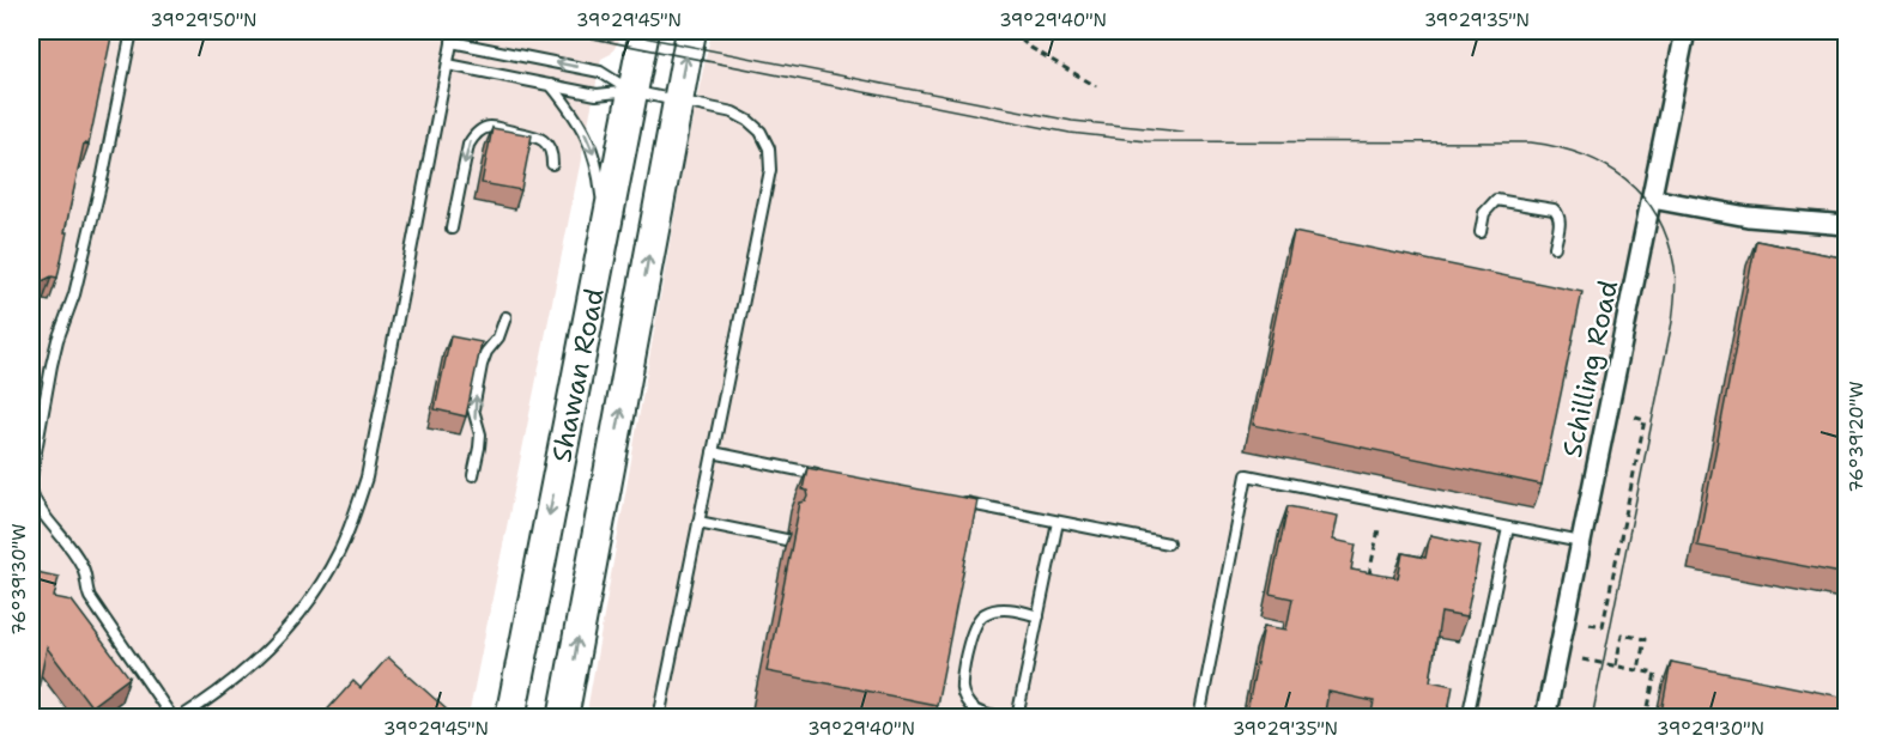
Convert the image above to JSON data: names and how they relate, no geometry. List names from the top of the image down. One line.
{"streets":{"main road":["Shawan Road"],"street":["Schilling Road"]},"coordinates":["39°29'50\"N","39°29'45\"N","39°29'40\"N","39°29'35\"N","76°39'20\"W","76°39'30\"W","39°29'30\"N"]}
